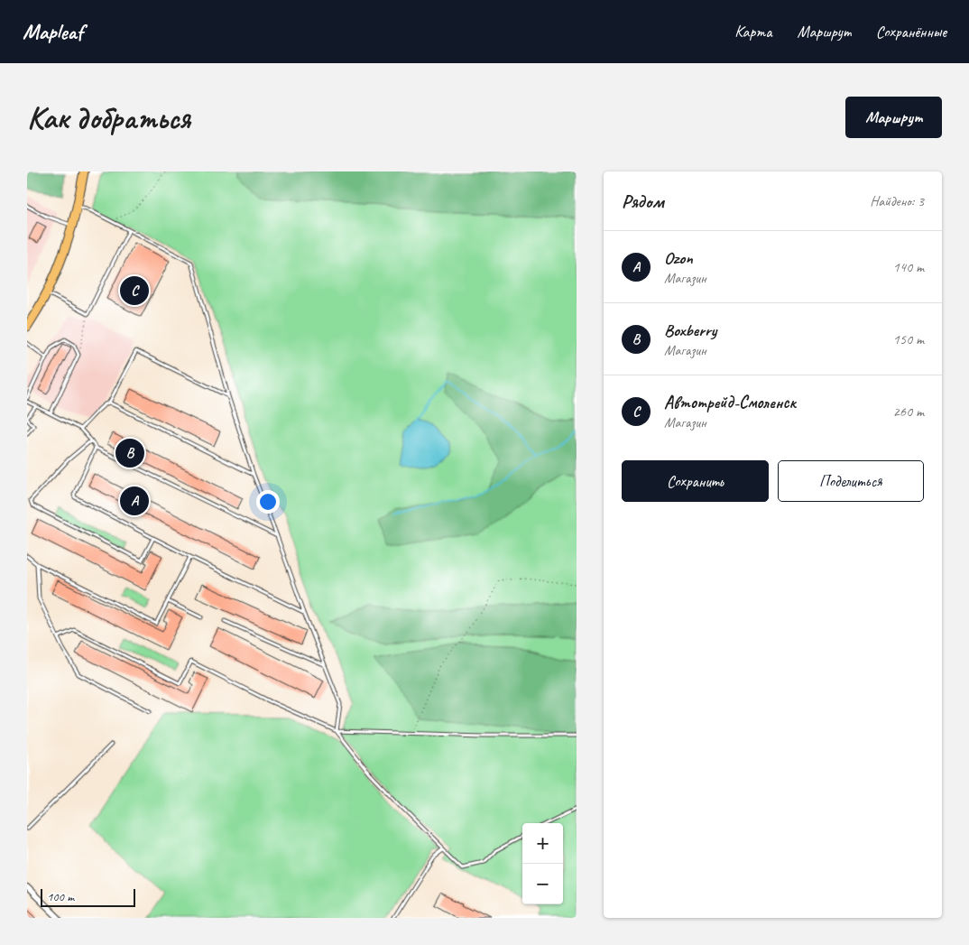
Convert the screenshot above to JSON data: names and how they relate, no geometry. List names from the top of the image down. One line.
{"scale_bar":"100 m","page":{"header":"Mapleaf","nav":["Карта","Маршрут","Сохранённые"],"buttons":["Маршрут",["Сохранить","Поделиться"]],"title":"Как добраться","heading":["Рядом","Найдено: 3"],"list":[{"mark":"A","name":"Ozon","note":"Магазин","value":"140 m"},{"mark":"B","name":"Boxberry","note":"Магазин","value":"150 m"},{"mark":"C","name":"Автотрейд-Смоленск","note":"Магазин","value":"260 m"}],"pins":["C","B","A"],"map_buttons":["+","−"],"scale":"100 m"}}
